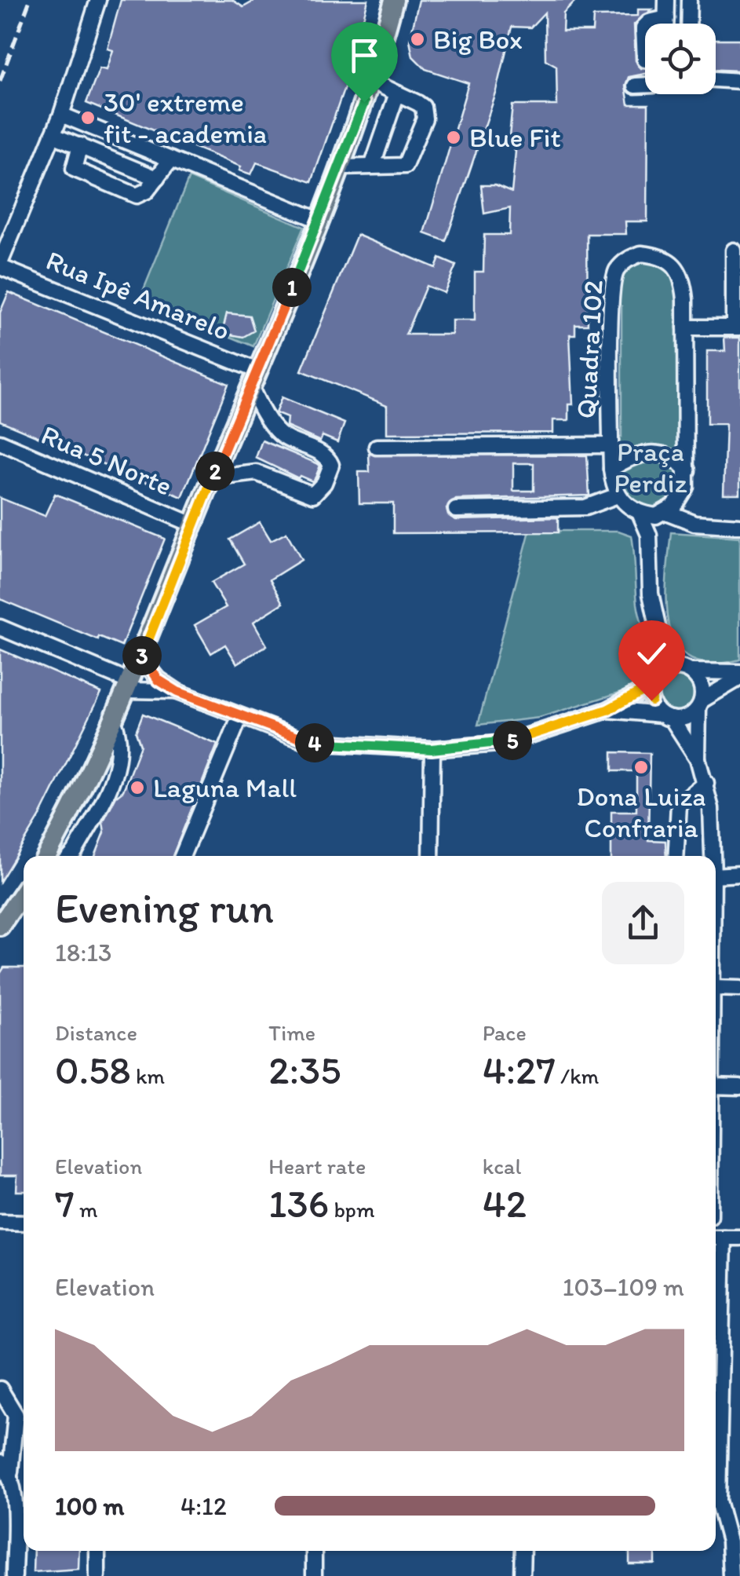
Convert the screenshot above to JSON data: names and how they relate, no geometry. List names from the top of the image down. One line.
{"streets":{"street":["Rua Ipê Amarelo","Quadra 102","Rua 5 Norte"]},"parks":["Praça Perdiz"],"places":["Big Box","30' extreme fit - academia","Blue Fit","Dona Luiza Confraria","Laguna Mall"],"page":{"pins":["1","2","3","5","4"],"heading":["Evening run","18:13"],"stats":[["Distance","0.58 km"],["Time","2:35"],["Pace","4:27 /km"],["Elevation","7 m"],["Heart rate","136 bpm"],["kcal","42"]],"chart":["Elevation","103–109 m"],"list":[{"name":"100 m","note":"4:12"}]}}
